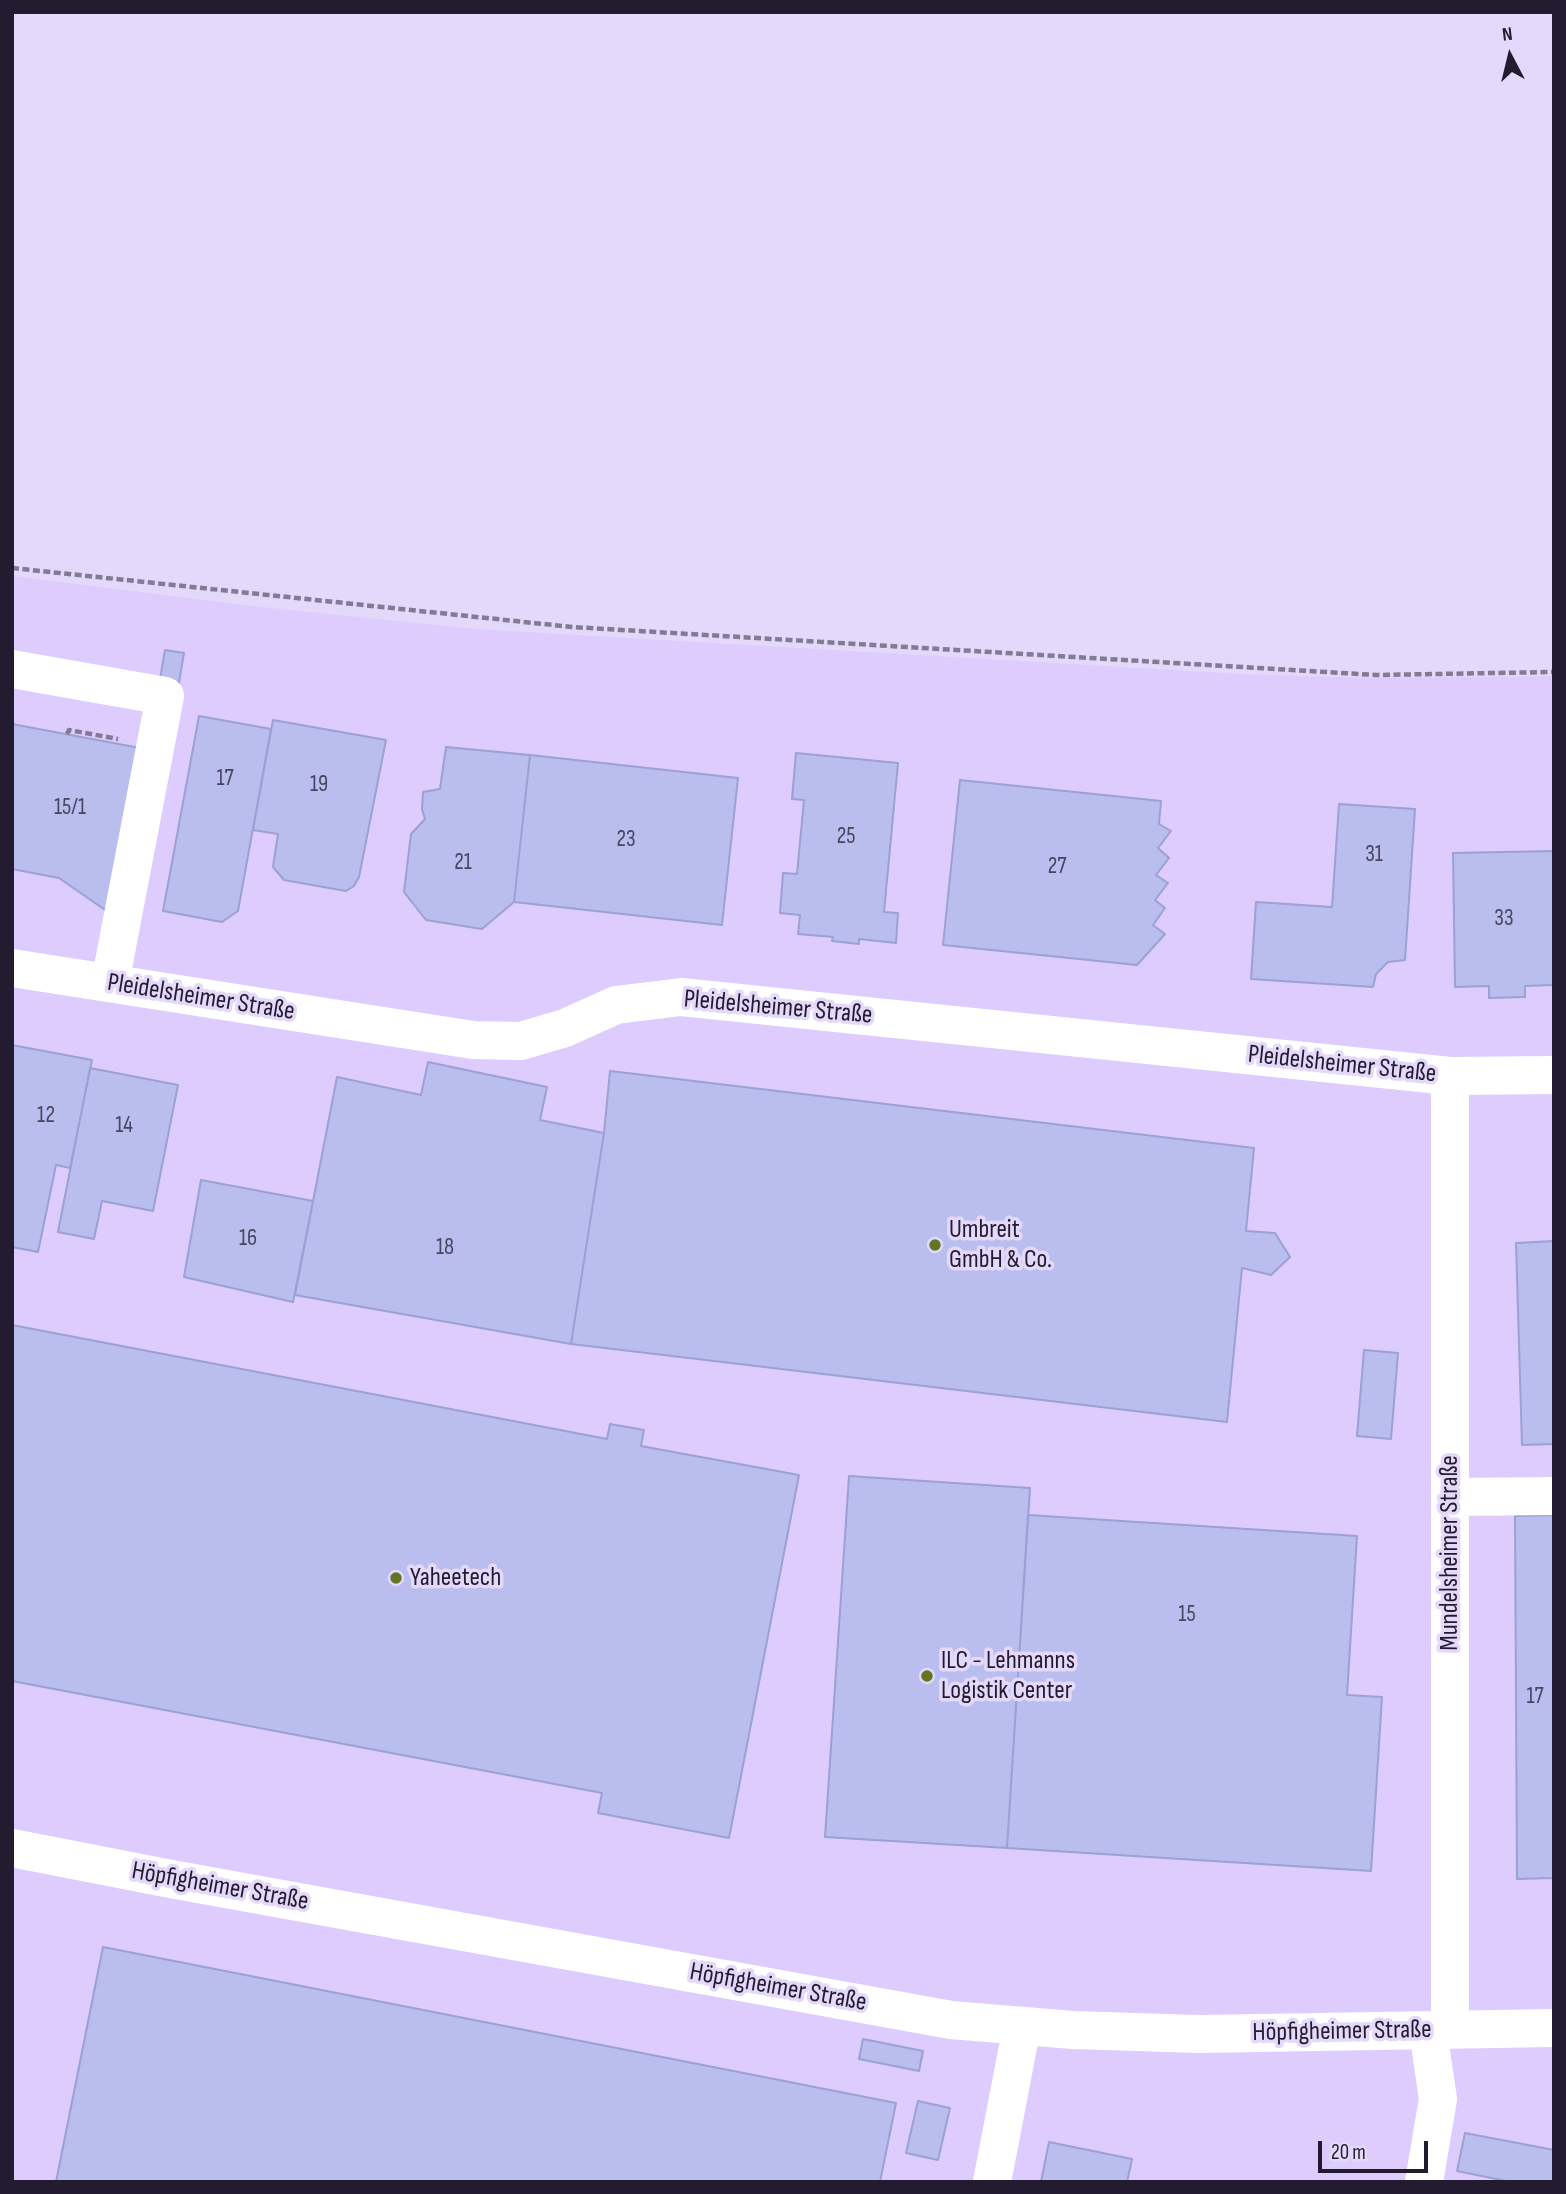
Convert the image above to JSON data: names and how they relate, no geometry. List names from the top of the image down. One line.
{"streets":{"street":["Pleidelsheimer Straße","Mundelsheimer Straße","Höpfigheimer Straße"]},"crossings":[["Pleidelsheimer Straße","Mundelsheimer Straße"],["Mundelsheimer Straße","Höpfigheimer Straße"]],"places":["Umbreit GmbH & Co.","Yaheetech","ILC - Lehmanns Logistik Center"],"house_numbers":["17","19","15/1","25","23","31","21","27","33","12","14","16","18","15","17"],"scale_bar":"20 m","north":"top"}
